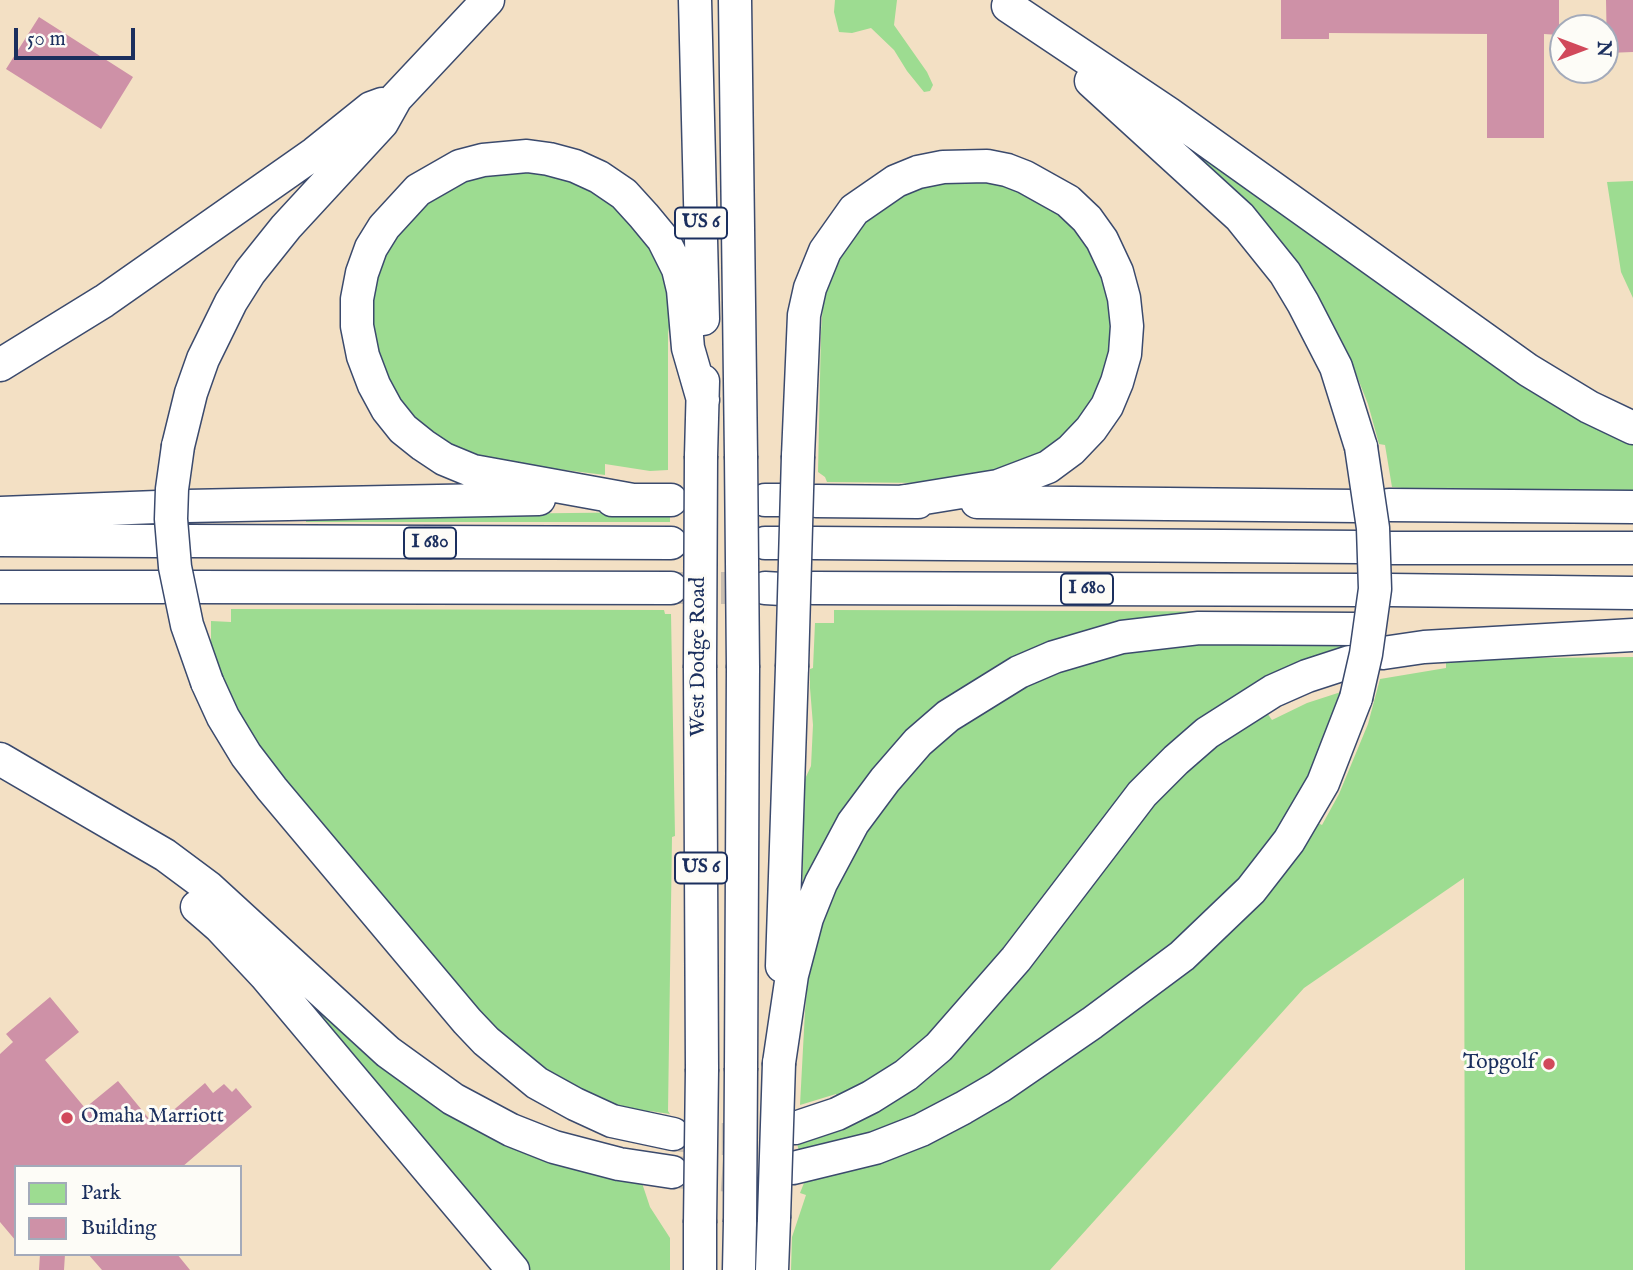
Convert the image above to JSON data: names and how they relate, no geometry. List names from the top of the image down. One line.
{"streets":{"highway":["US 6","I 680","West Dodge Road"]},"crossings":[["US 6","West Dodge Road"]],"places":["Topgolf","Omaha Marriott"],"legend":["Park","Building"],"scale_bar":"50 m","north":"right"}
